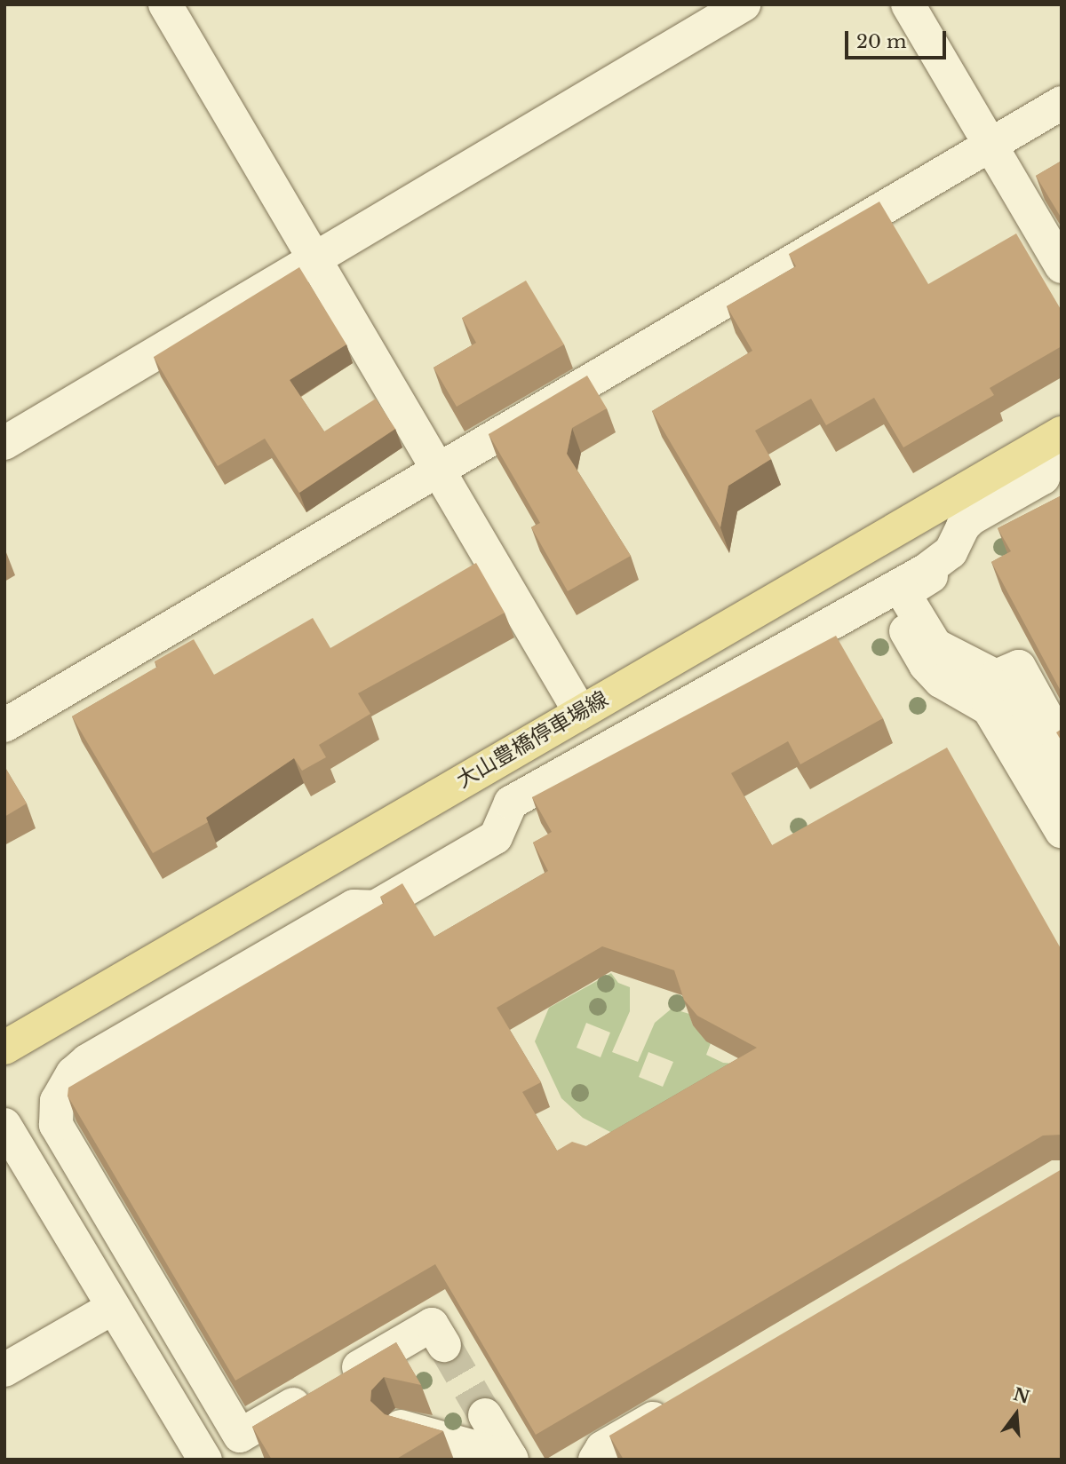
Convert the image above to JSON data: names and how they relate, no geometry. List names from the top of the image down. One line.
{"streets":{"main road":["大山豊橋停車場線"]},"scale_bar":"20 m","north":"top"}
